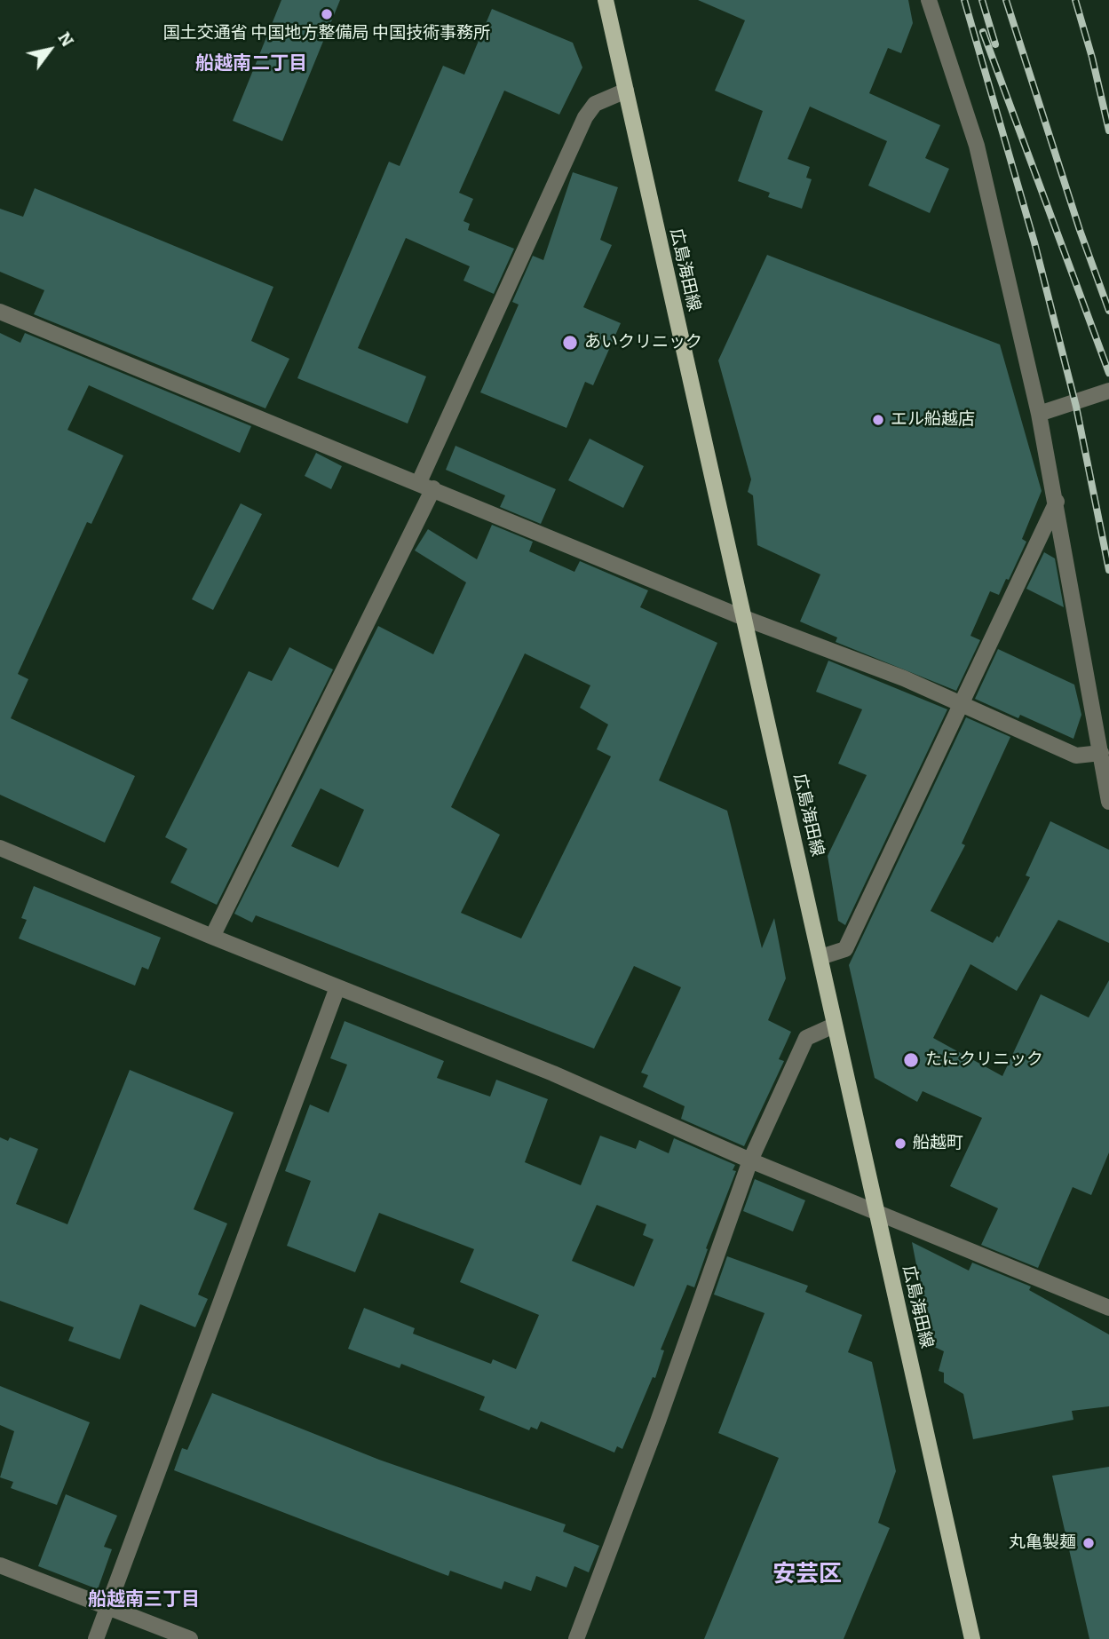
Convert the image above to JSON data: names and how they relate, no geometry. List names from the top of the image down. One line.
{"streets":{"main road":["広島海田線"]},"districts":["船越南二丁目","安芸区","船越南三丁目"],"places":["国土交通省 中国地方整備局 中国技術事務所","あいクリニック","エル船越店","たにクリニック","船越町","丸亀製麺"],"north":"top right"}
